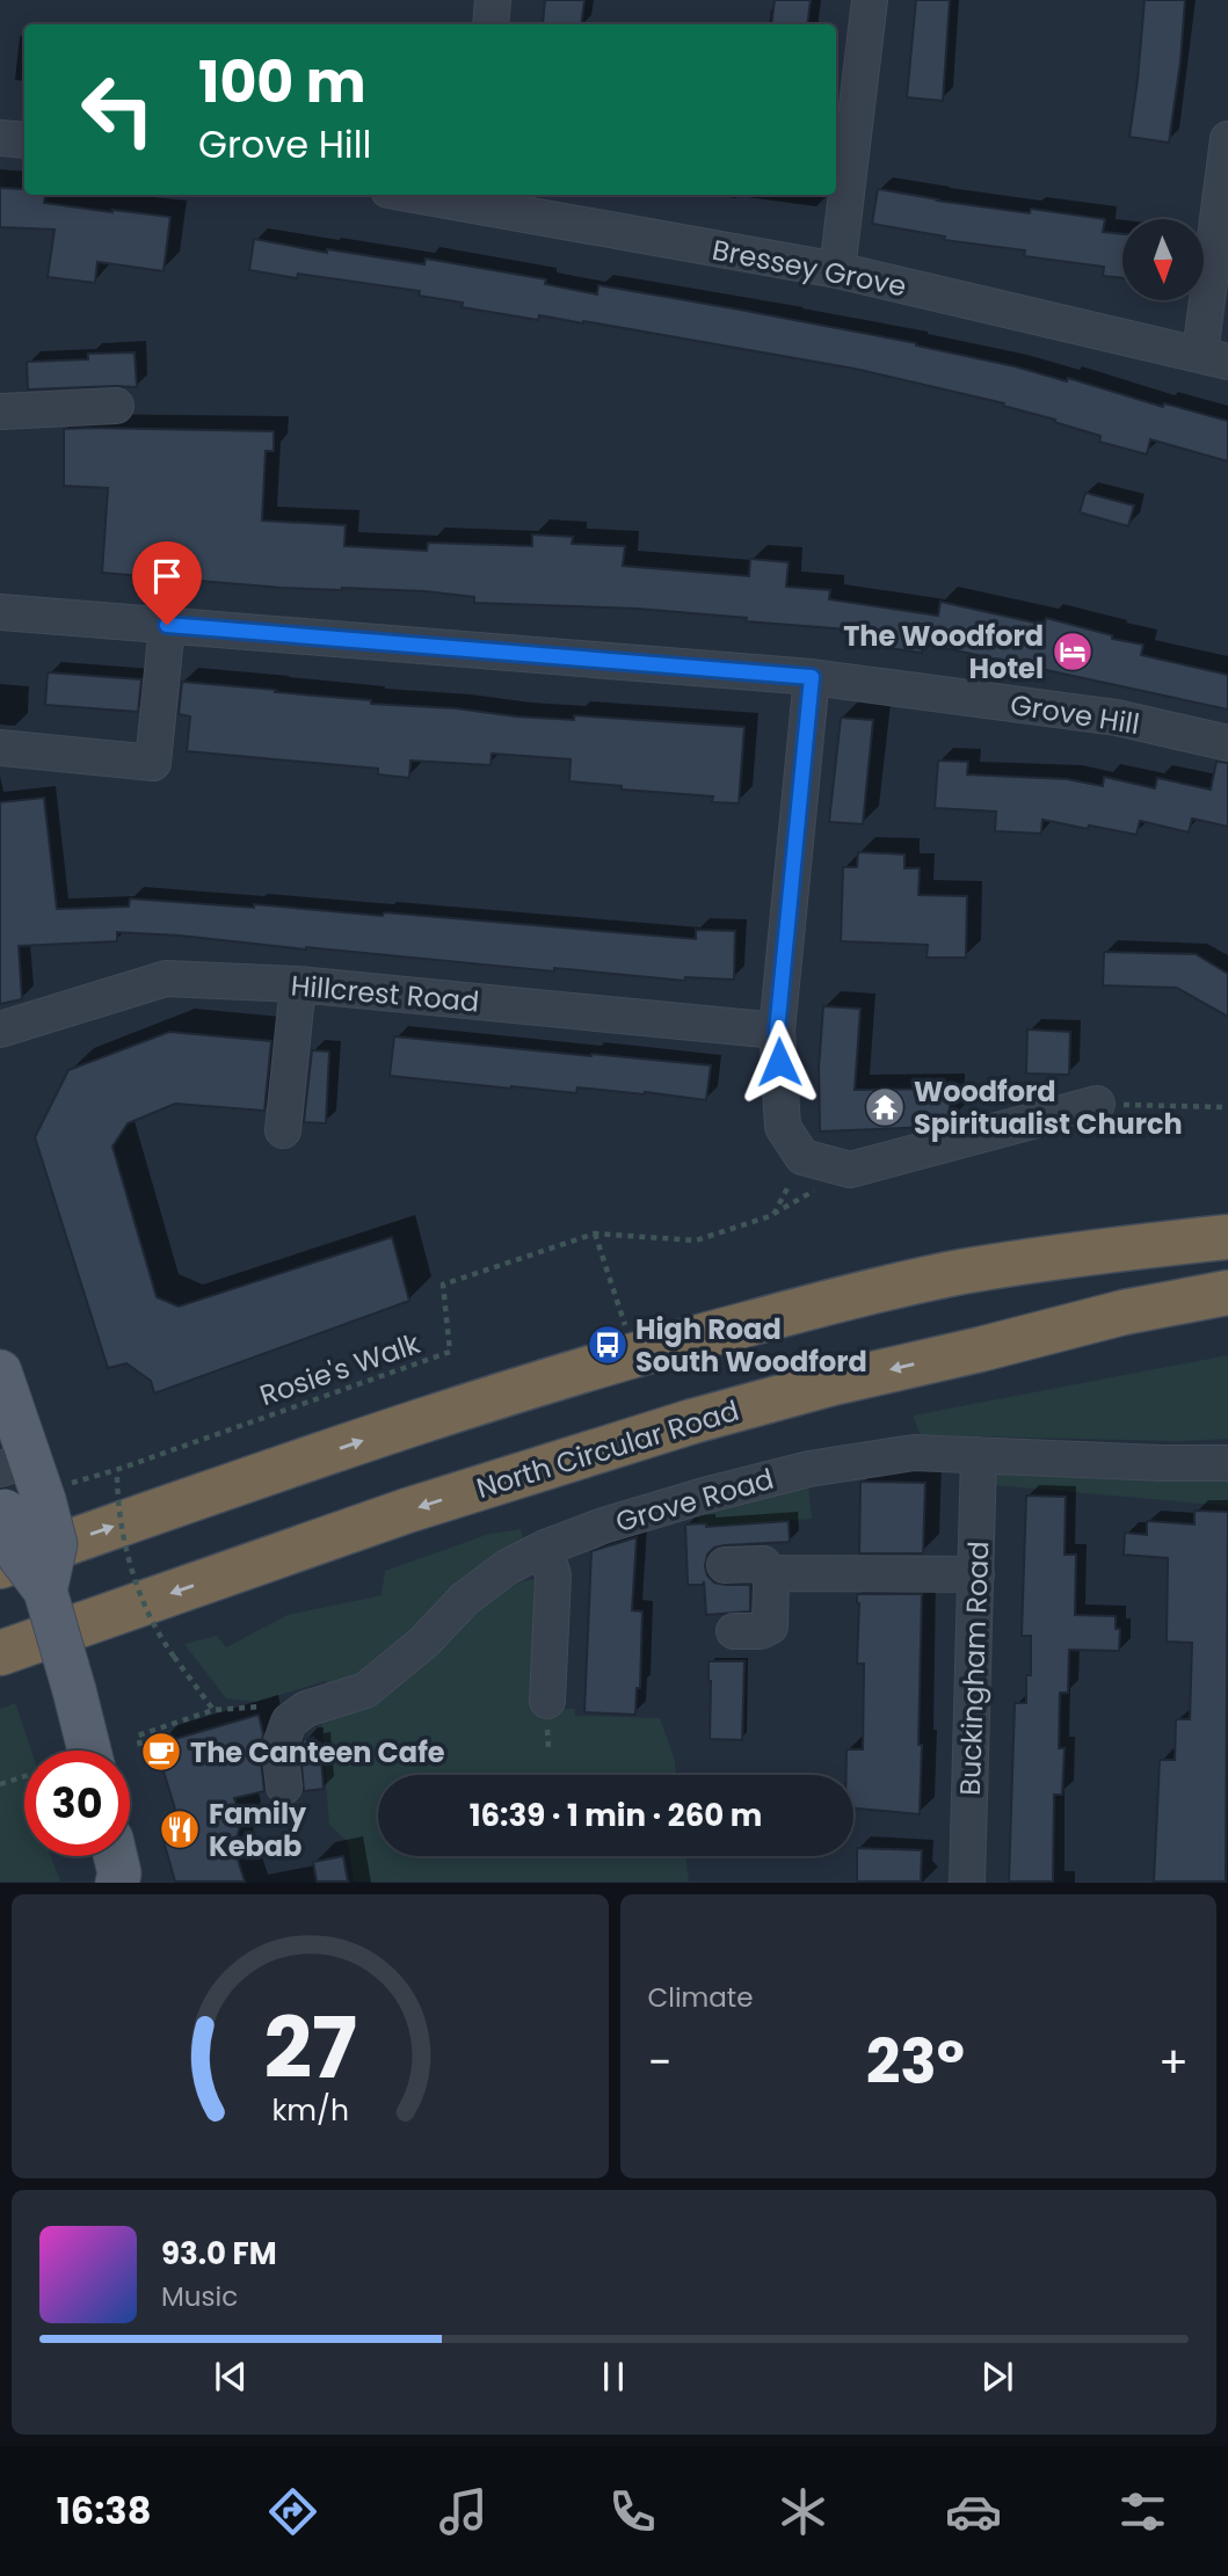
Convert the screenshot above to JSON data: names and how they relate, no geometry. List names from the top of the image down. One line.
{"streets":{"highway":["North Circular Road"],"street":["Bressey Grove","Grove Hill","Hillcrest Road","Grove Road","Buckingham Road"],"path":["Rosie's Walk"]},"crossings":[["Grove Road","Buckingham Road"]],"places":{"hotel":["The Woodford Hotel"],"temple":["Woodford Spiritualist Church"],"bus stop":["High Road South Woodford"],"cafe":["The Canteen Cafe"],"restaurant":["Family Kebab"]},"north":"bottom","page":{"turn":["100 m","Grove Hill"],"limit":"30","trip":"16:39 · 1 min · 260 m","tile":"Climate","heat":["−","23°","+"],"song":["93.0 FM","Music"],"tabs":"16:38","gauge":["27","km/h"]}}
